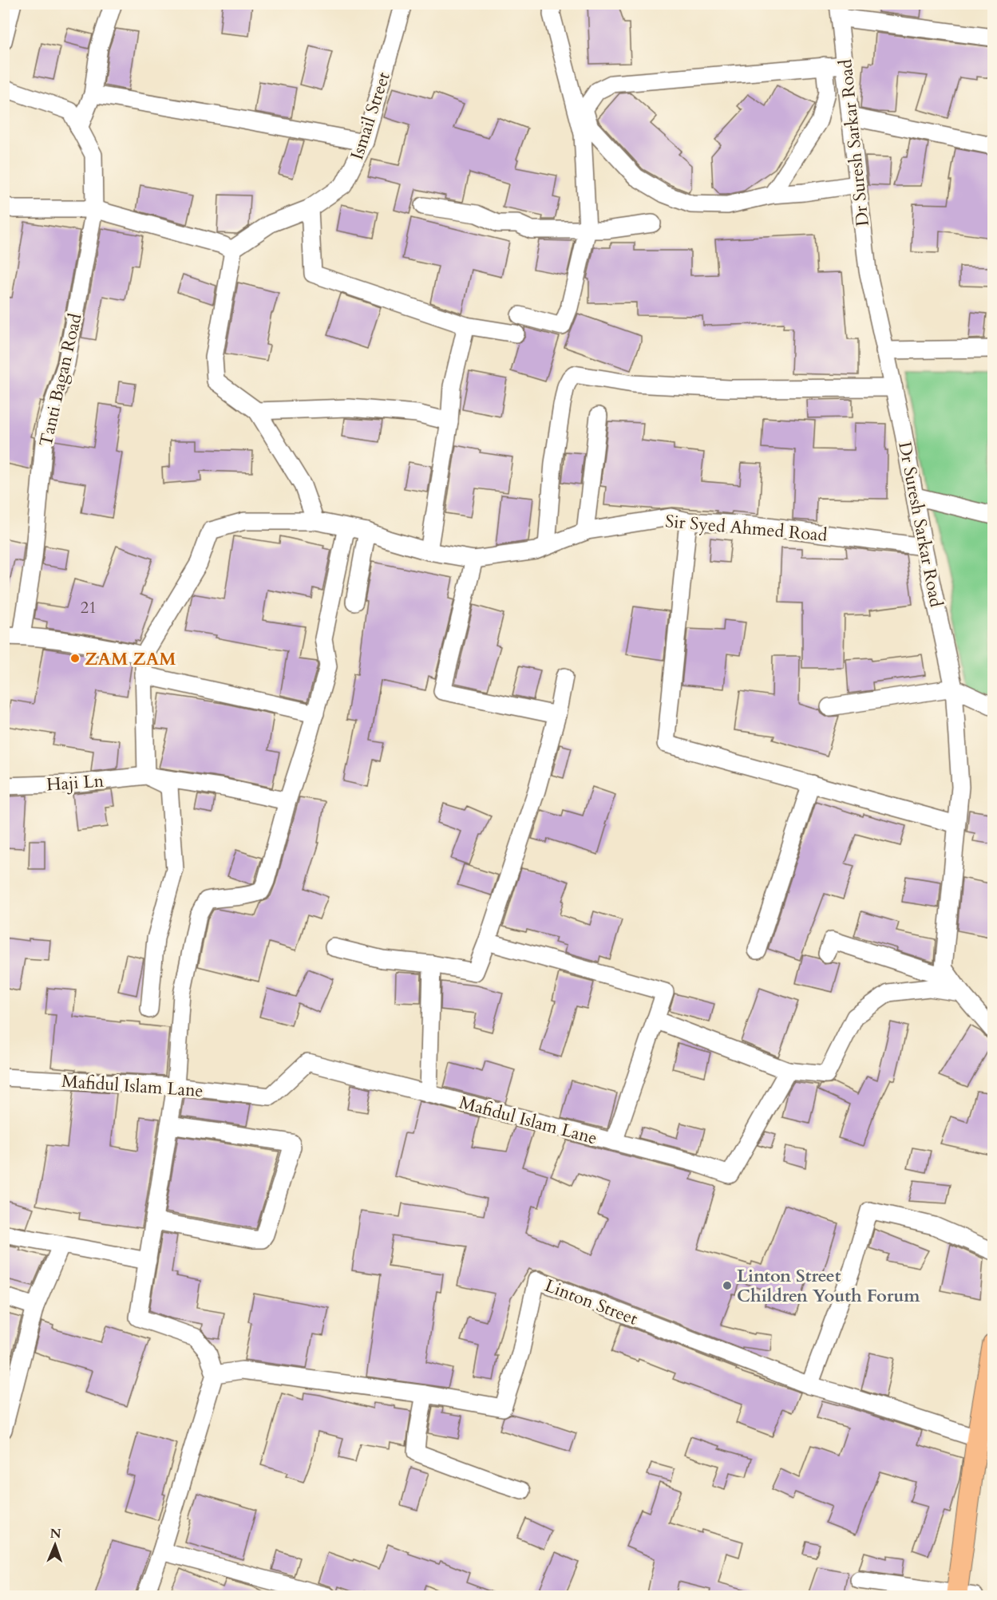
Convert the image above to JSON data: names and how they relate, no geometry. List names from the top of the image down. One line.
{"streets":{"street":["Ismail Street","Dr Suresh Sarkar Road","Tanti Bagan Road","Sir Syed Ahmed Road","Haji Ln","Mafidul Islam Lane","Linton Street"]},"crossings":[["Dr Suresh Sarkar Road","Sir Syed Ahmed Road"]],"places":["ZAM ZAM","Linton Street Children Youth Forum"],"house_numbers":["21"],"north":"top"}
